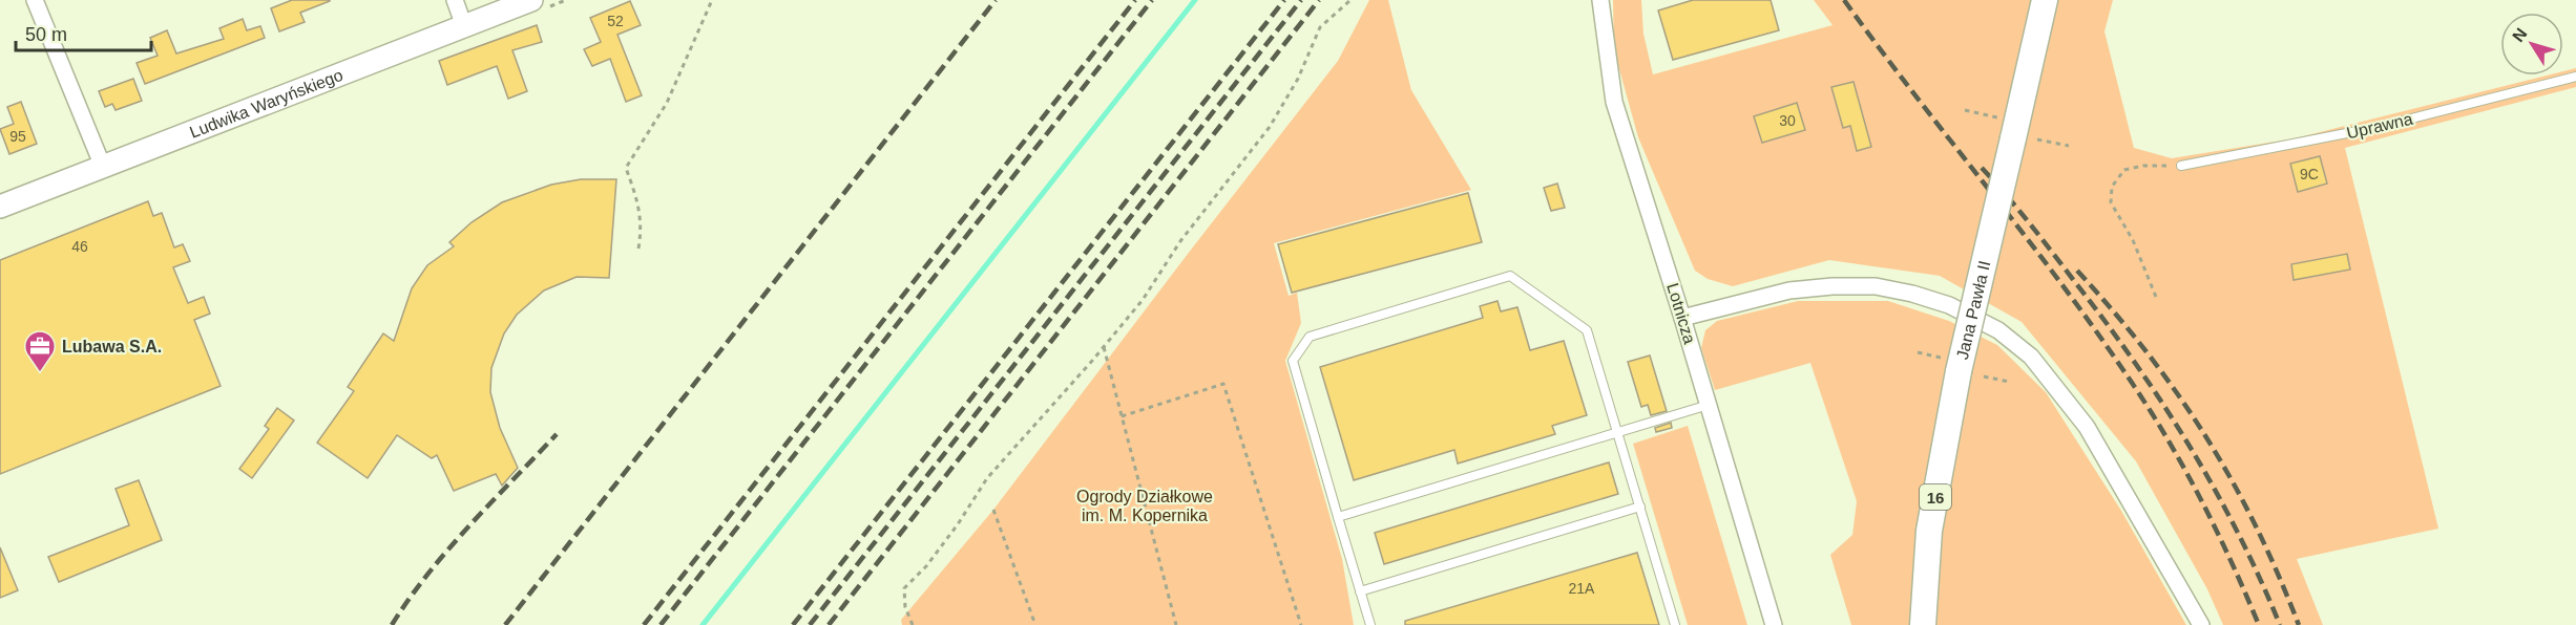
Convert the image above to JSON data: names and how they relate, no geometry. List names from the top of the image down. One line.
{"streets":{"main road":["Jana Pawła II","16"],"street":["Ludwika Waryńskiego","Lotnicza"],"lane":["Uprawna"]},"parks":["Ogrody Działkowe im. M. Kopernika"],"places":{"office":["Lubawa S.A."]},"house_numbers":["52","30","95","9C","46","21A"],"scale_bar":"50 m","north":"top left"}
